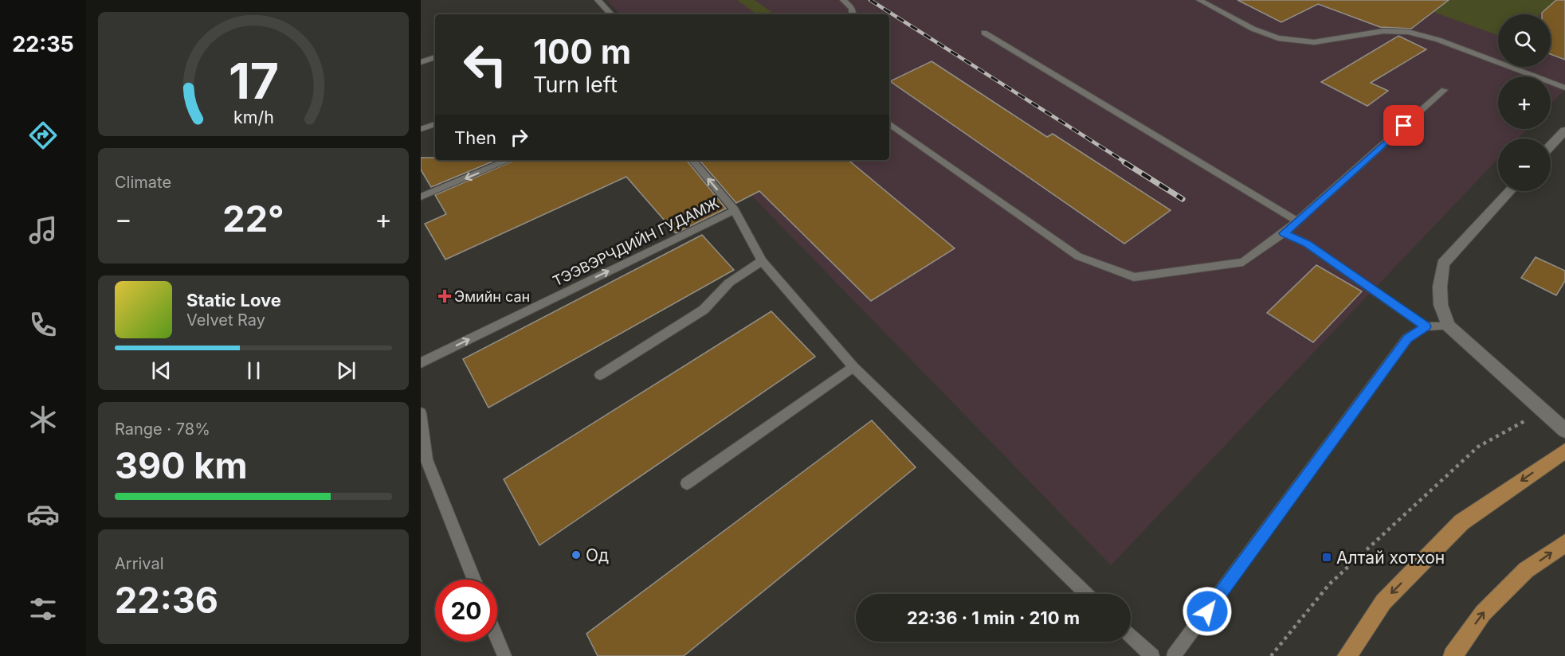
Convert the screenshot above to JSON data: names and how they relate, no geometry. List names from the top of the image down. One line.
{"streets":{"lane":["ТЭЭВЭРЧДИЙН ГУДАМЖ"]},"places":{"health":["Эмийн сан"],"other":["Од"],"transit":["Алтай хотхон"]},"page":{"tabs":"22:35","map_buttons":["+","−"],"turn":["100 m","Turn left"],"then":"Then","tile":["Climate",["Range · 78%","390 km"],["Arrival","22:36"]],"heat":["−","22°","+"],"song":["Static Love","Velvet Ray"],"limit":"20","trip":"22:36 · 1 min · 210 m","gauge":["17","km/h"]}}
